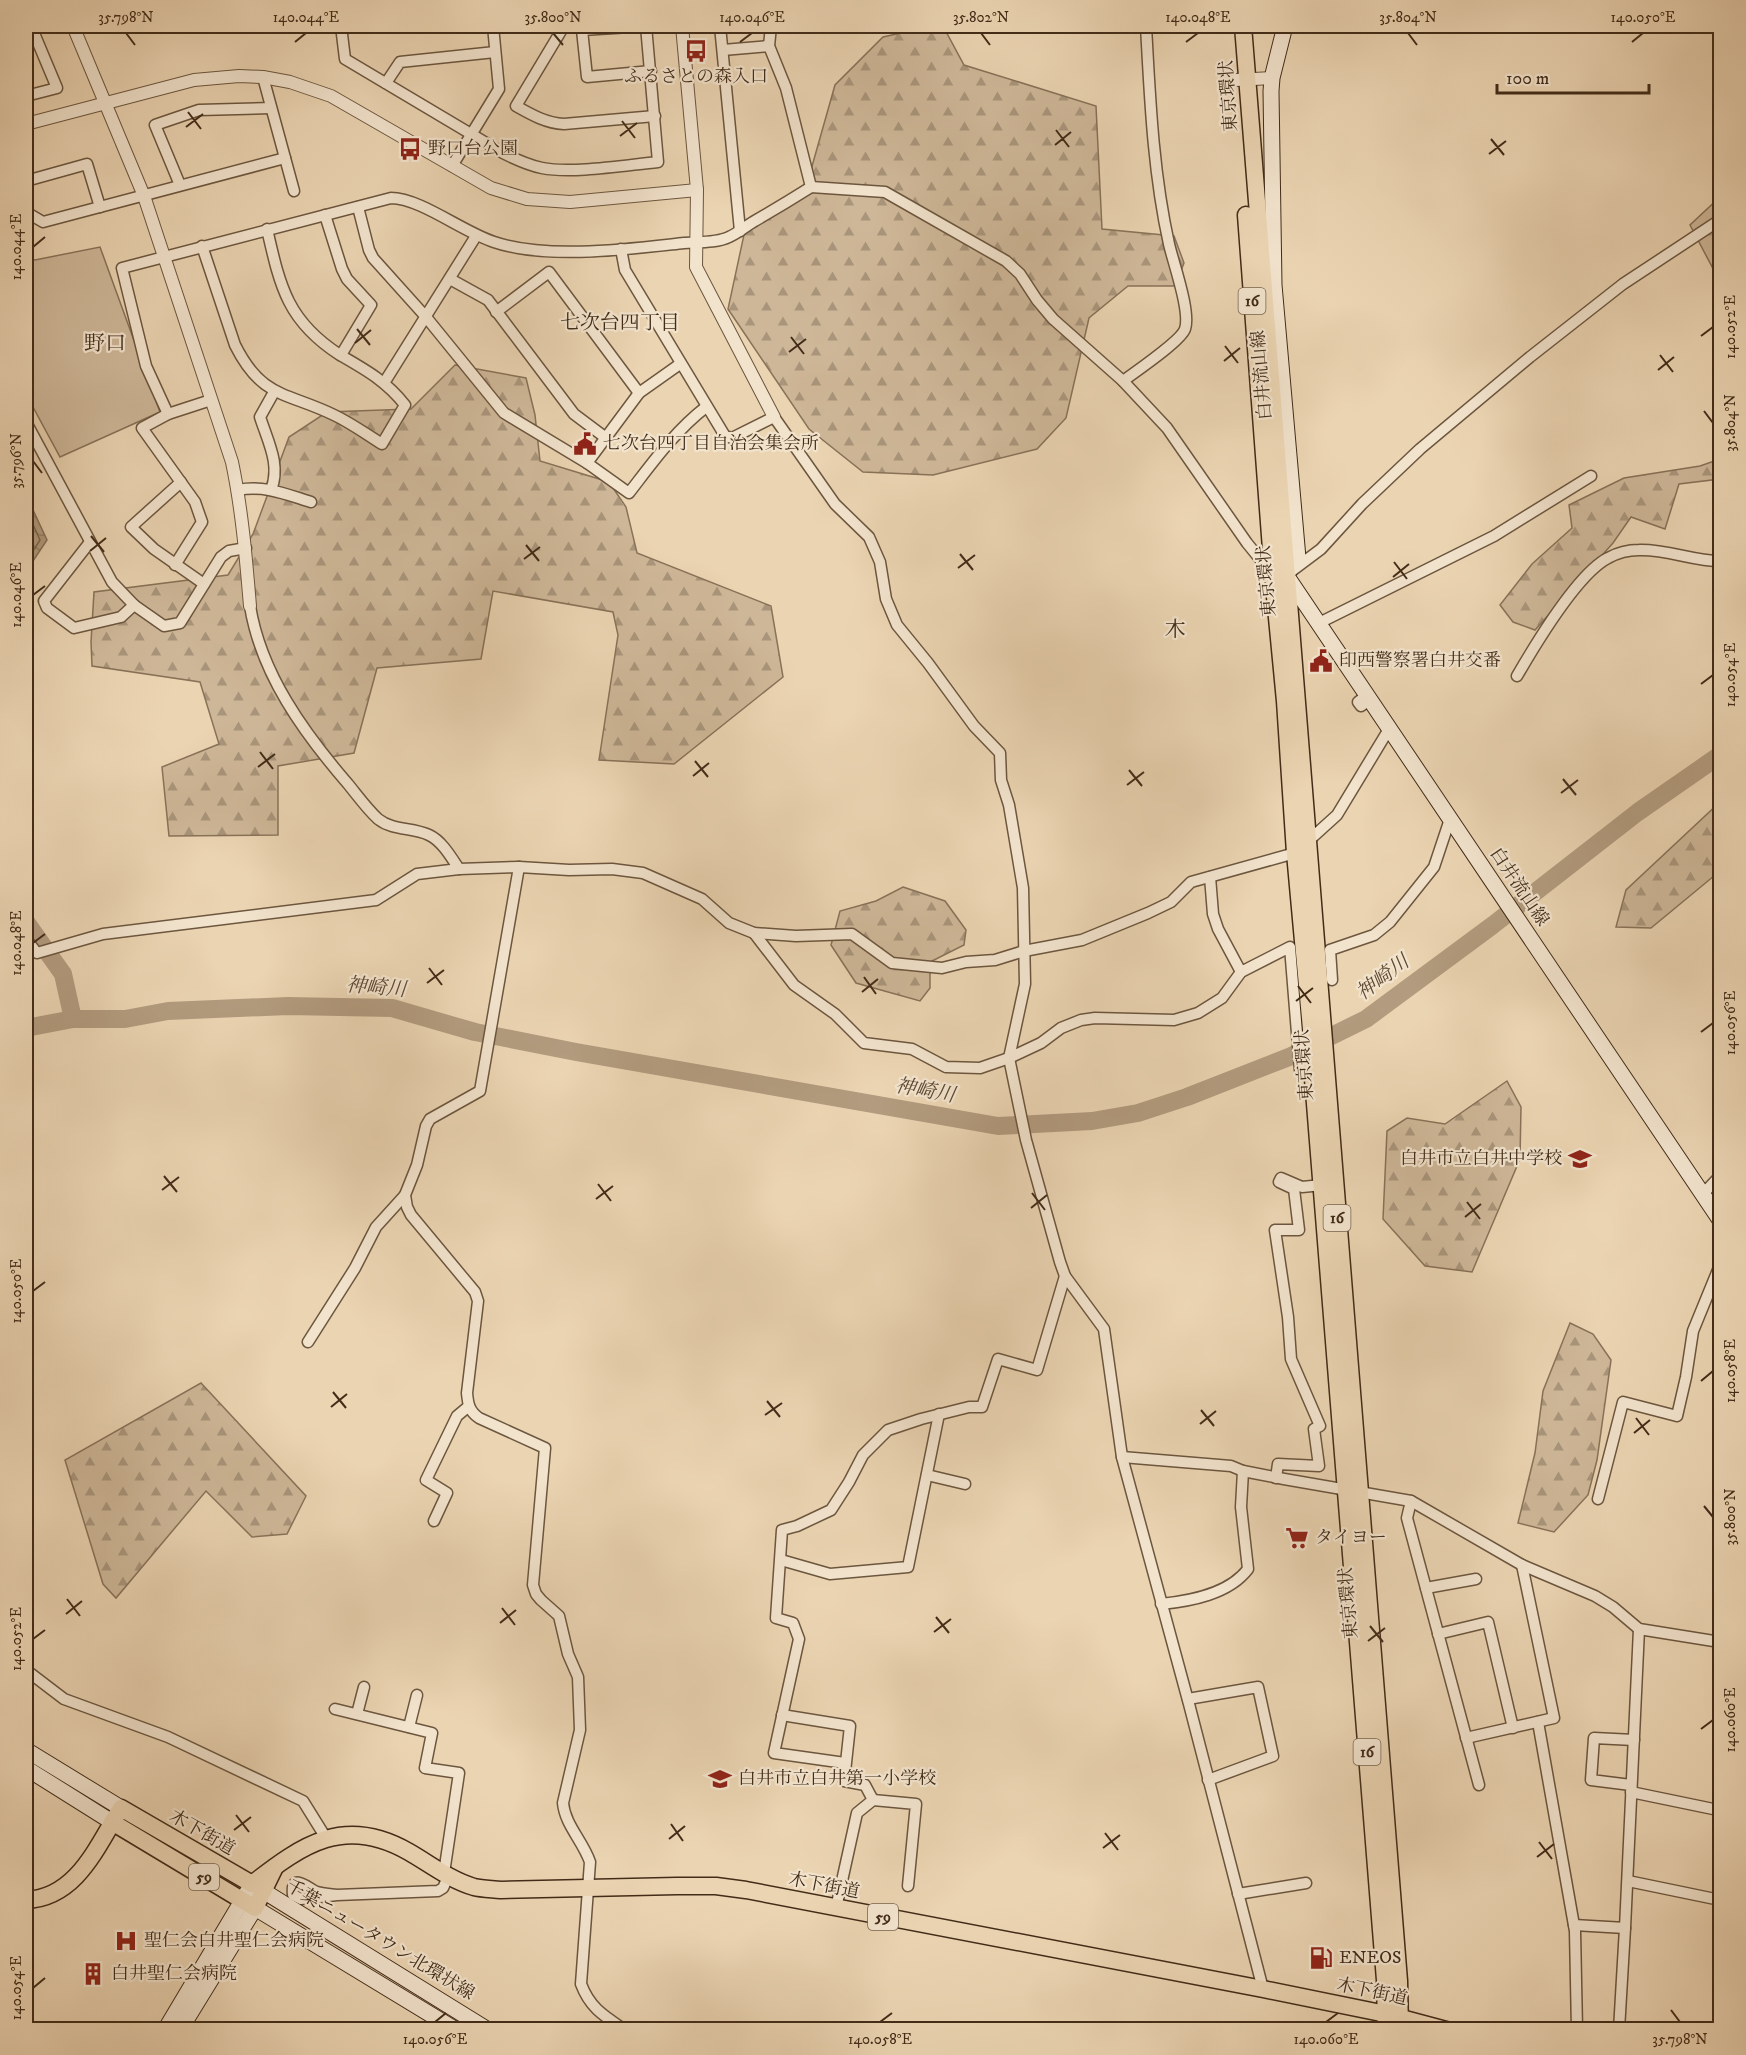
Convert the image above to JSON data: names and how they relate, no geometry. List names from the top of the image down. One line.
{"streets":{"main road":["東京環状","16","白井流山線","木下街道","59","千葉ニュータウン北環状線"]},"crossings":[["東京環状","白井流山線"],["東京環状","木下街道"],["木下街道","千葉ニュータウン北環状線"]],"districts":["七次台四丁目","野口","木"],"water":["神崎川"],"places":{"bus stop":["ふるさとの森入口","野口台公園"],"public building":["七次台四丁目自治会集会所","印西警察署白井交番"],"school or university":["白井市立白井中学校","白井市立白井第一小学校"],"supermarket":["タイヨー"],"hospital":["聖仁会白井聖仁会病院"],"fuel station":["ENEOS"],"building":["白井聖仁会病院"]},"scale_bar":"100 m","coordinates":["35.798°N","140.044°E","35.800°N","140.046°E","35.802°N","140.048°E","35.804°N","140.050°E","140.052°E","35.796°N","140.054°E","140.056°E","140.058°E","140.060°E"]}
